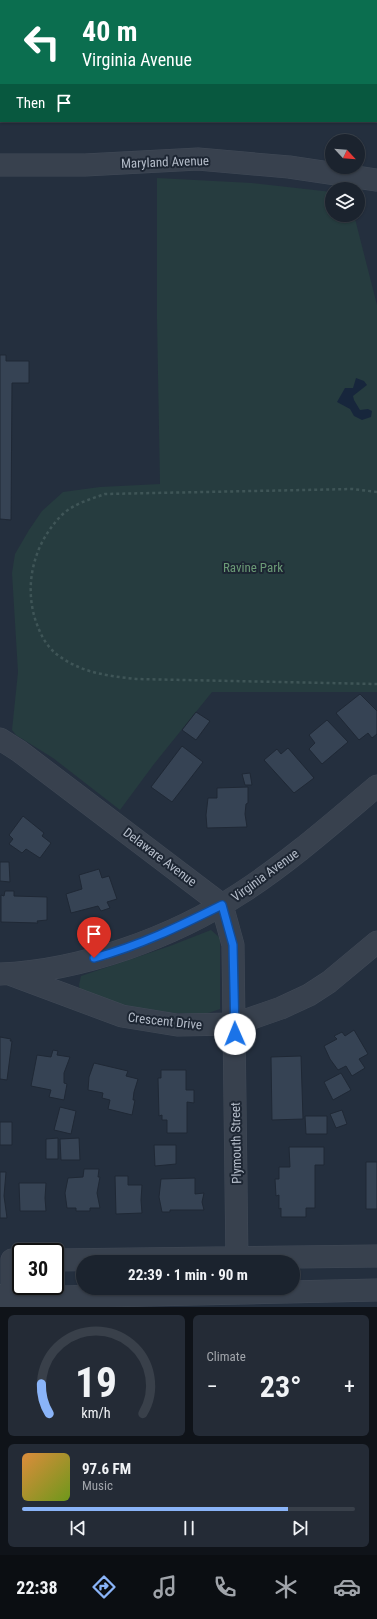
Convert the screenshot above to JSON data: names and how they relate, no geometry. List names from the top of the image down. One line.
{"streets":{"street":["Maryland Avenue","Delaware Avenue","Virginia Avenue","Crescent Drive","Plymouth Street"]},"crossings":[["Delaware Avenue","Virginia Avenue"],["Virginia Avenue","Crescent Drive"],["Crescent Drive","Plymouth Street"]],"parks":["Ravine Park"],"north":"bottom right","page":{"turn":["40 m","Virginia Avenue"],"then":"Then","limit":"30","trip":"22:39 · 1 min · 90 m","tile":"Climate","heat":["−","23°","+"],"song":["97.6 FM","Music"],"tabs":"22:38","gauge":["19","km/h"]}}
